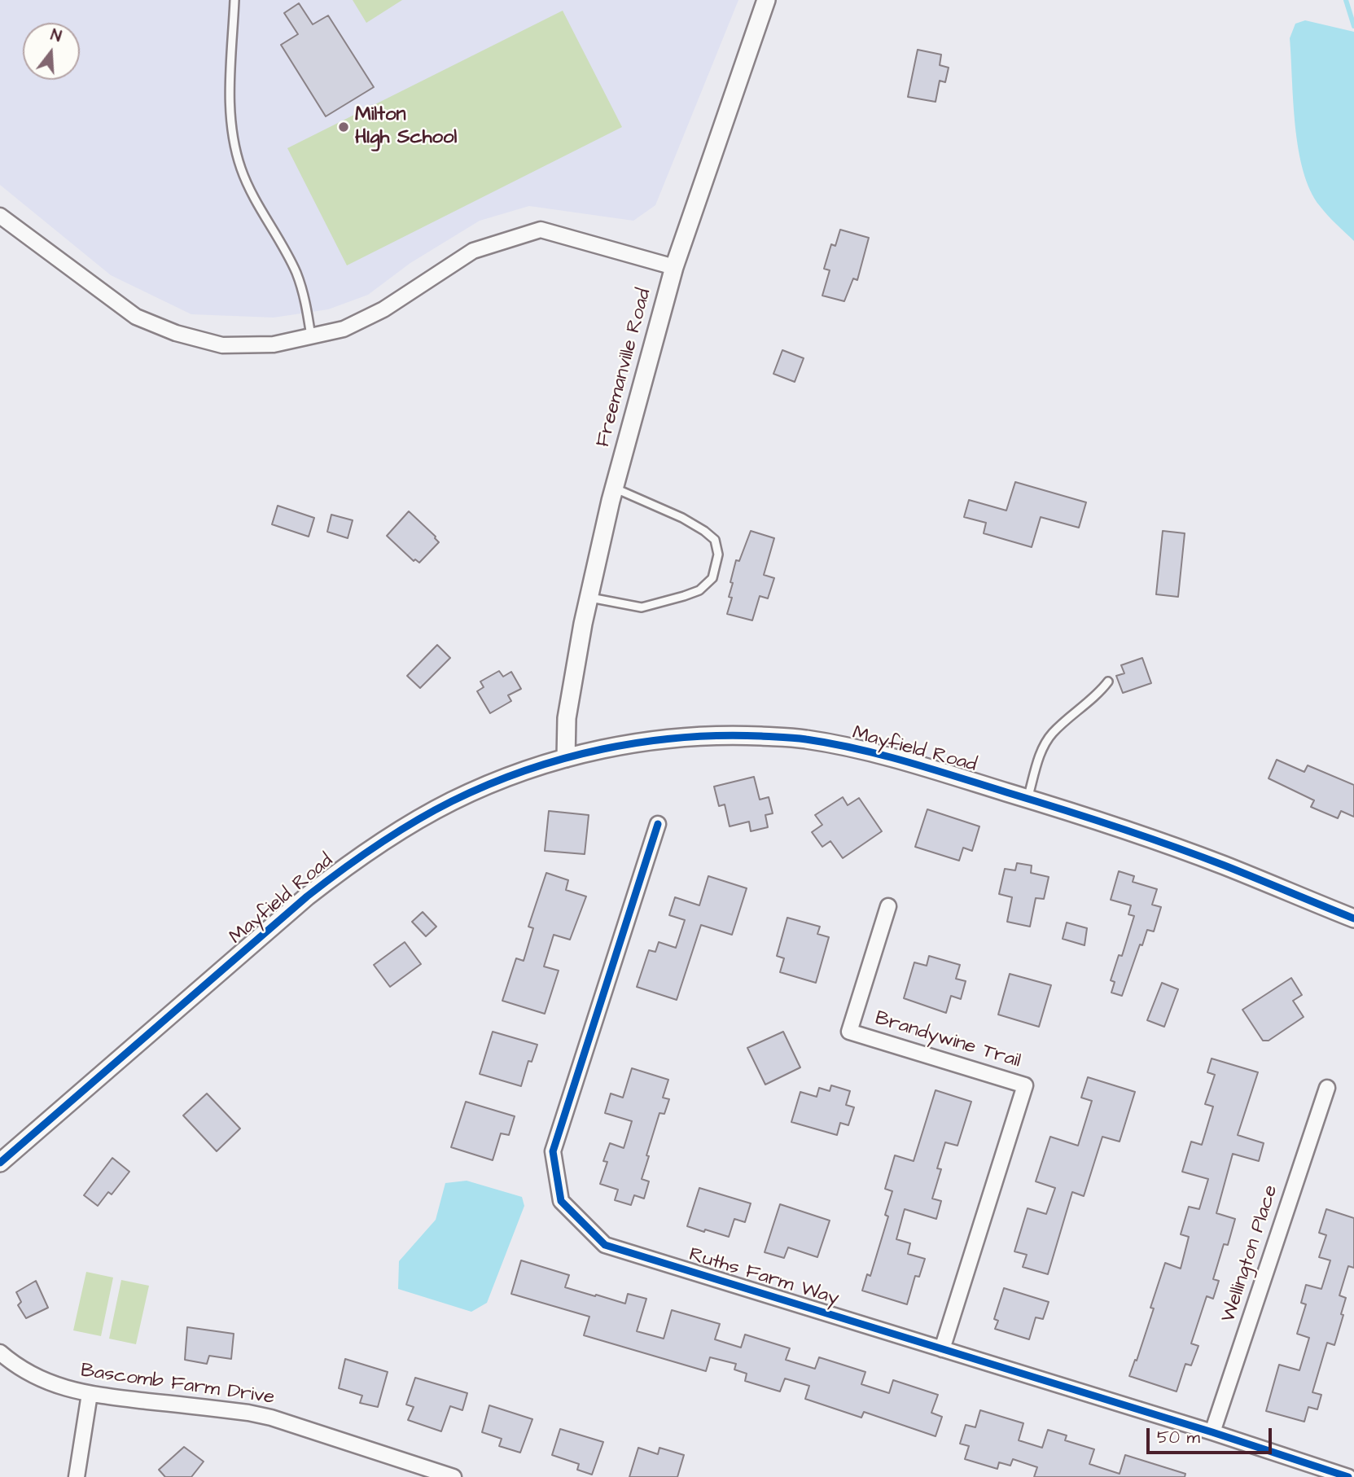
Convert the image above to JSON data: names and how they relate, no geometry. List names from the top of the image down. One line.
{"streets":{"street":["Freemanville Road","Mayfield Road","Brandywine Trail","Wellington Place","Ruths Farm Way","Bascomb Farm Drive"]},"crossings":[["Freemanville Road","Mayfield Road"],["Brandywine Trail","Ruths Farm Way"],["Wellington Place","Ruths Farm Way"]],"places":["Milton HIgh School"],"scale_bar":"50 m","north":"top"}
